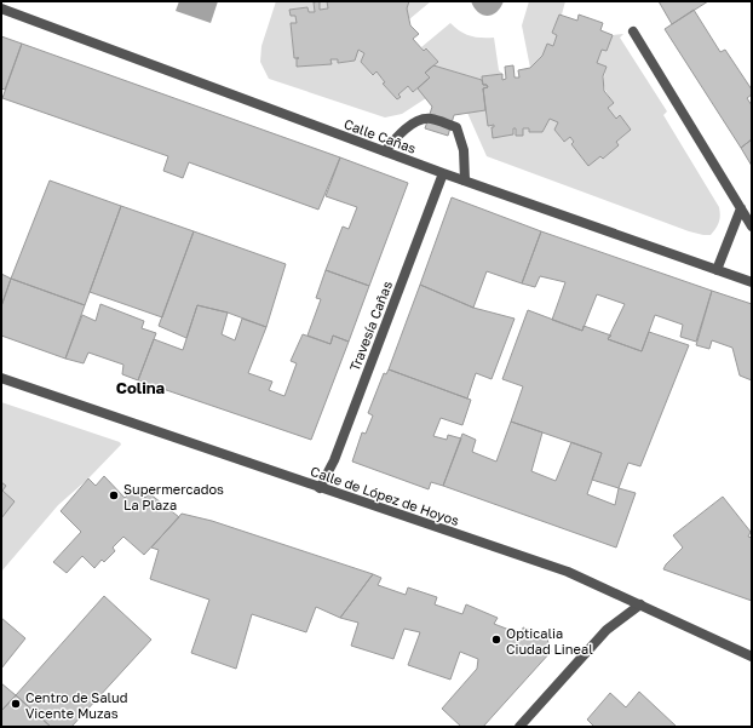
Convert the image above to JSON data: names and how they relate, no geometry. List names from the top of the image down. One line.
{"streets":{"street":["Calle Cañas","Travesía Cañas","Calle de López de Hoyos"]},"crossings":[["Calle Cañas","Travesía Cañas"],["Travesía Cañas","Calle de López de Hoyos"]],"districts":["Colina"],"places":["Supermercados La Plaza","Opticalia Ciudad Lineal","Centro de Salud Vicente Muzas"]}
